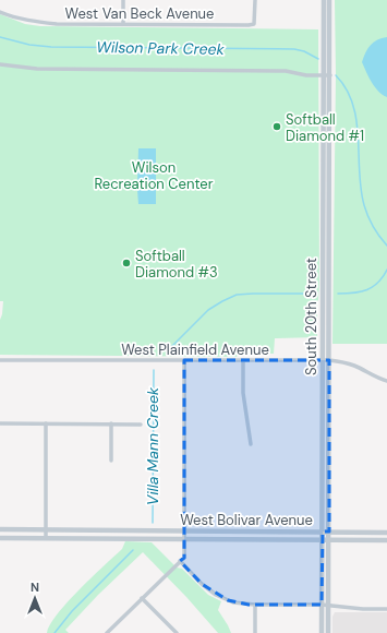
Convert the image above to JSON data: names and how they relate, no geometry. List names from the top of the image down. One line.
{"streets":{"street":["West Van Beck Avenue","South 20th Street","West Plainfield Avenue","West Bolivar Avenue"]},"crossings":[["South 20th Street","West Plainfield Avenue"],["South 20th Street","West Bolivar Avenue"]],"water":["Wilson Park Creek","Villa Mann Creek"],"parks":["Wilson Recreation Center"],"places":["Softball Diamond #1","Softball Diamond #3"],"north":"top"}
